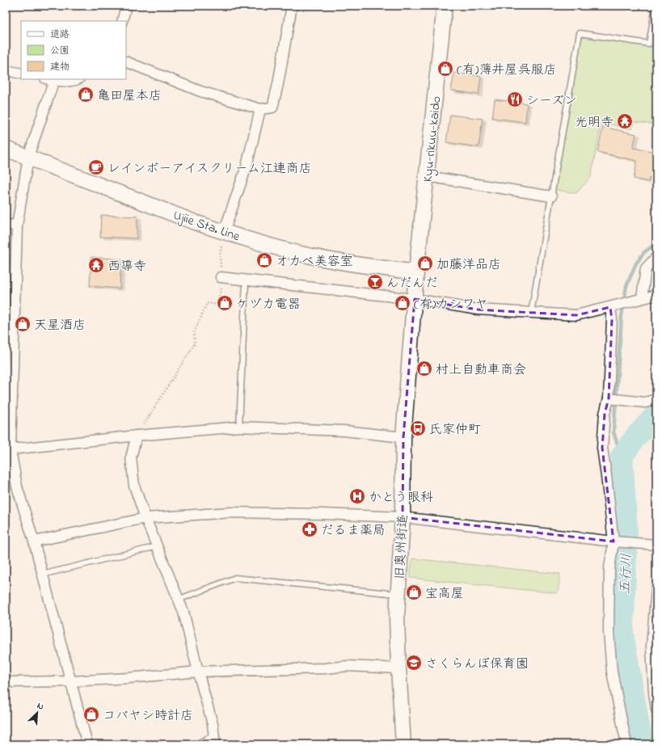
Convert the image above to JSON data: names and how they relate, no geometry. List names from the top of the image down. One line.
{"streets":{"main road":["Kyu-rikuu-kaido","Ujiie Sta. Line","旧奥州街道"]},"crossings":[["Kyu-rikuu-kaido","Ujiie Sta. Line"],["Kyu-rikuu-kaido","旧奥州街道"],["Ujiie Sta. Line","旧奥州街道"]],"water":["五行川"],"places":{"shop":["(有)薄井屋呉服店","亀田屋本店","オカベ美容室","加藤洋品店","ケヅカ電器","(有)カシワヤ","天星酒店","村上自動車商会","宝高屋","コバヤシ時計店"],"restaurant":["シーズン"],"temple":["光明寺","西導寺"],"cafe":["レインボーアイスクリーム江連商店"],"bar":["んだんだ"],"bus stop":["氏家仲町"],"hospital":["かとう眼科"],"pharmacy":["だるま薬局"],"school or university":["さくらんぼ保育園"]},"legend":["道路","公園","建物"],"north":"top right"}
